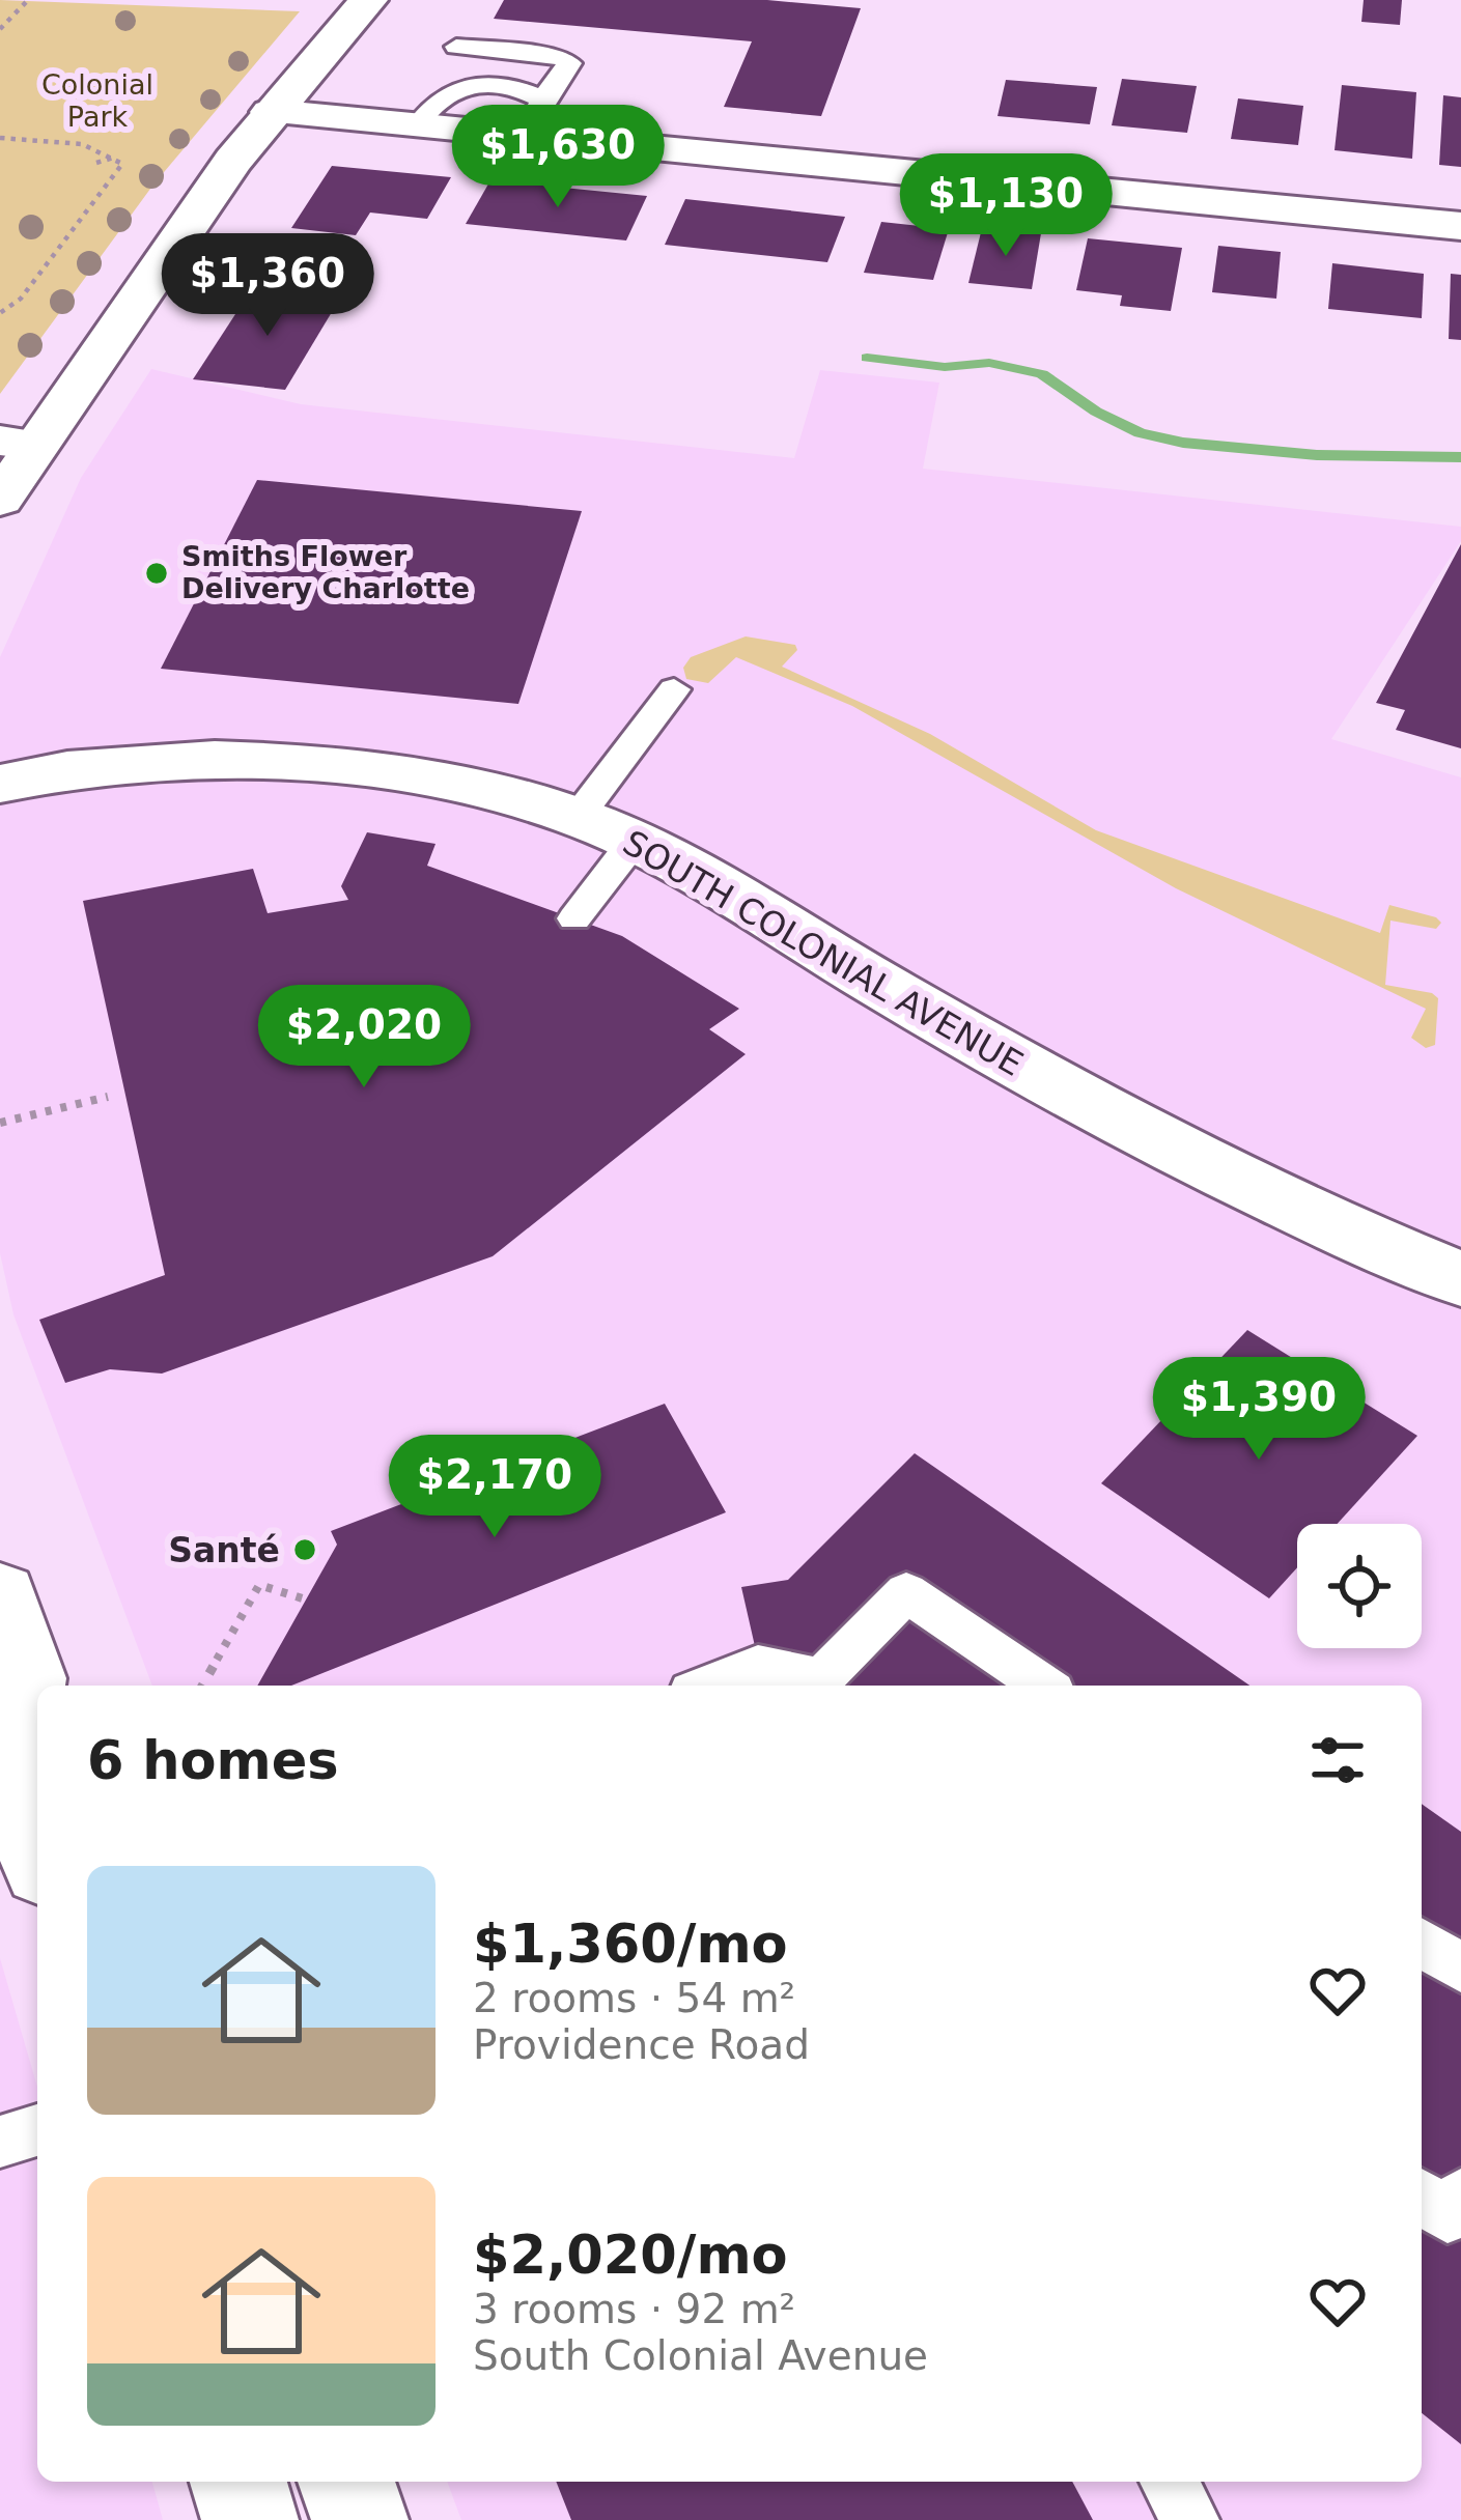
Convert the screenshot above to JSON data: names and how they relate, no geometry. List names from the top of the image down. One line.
{"streets":{"street":["SOUTH COLONIAL AVENUE"]},"parks":["Colonial Park"],"places":["Smiths Flower Delivery Charlotte","Santé"],"page":{"price":["$1,630","$1,130","$1,360","$2,020","$1,390","$2,170"],"heading":"6 homes","list":[{"name":"$1,360/mo","note":"2 rooms · 54 m² · Providence Road"},{"name":"$2,020/mo","note":"3 rooms · 92 m² · South Colonial Avenue"}]}}
